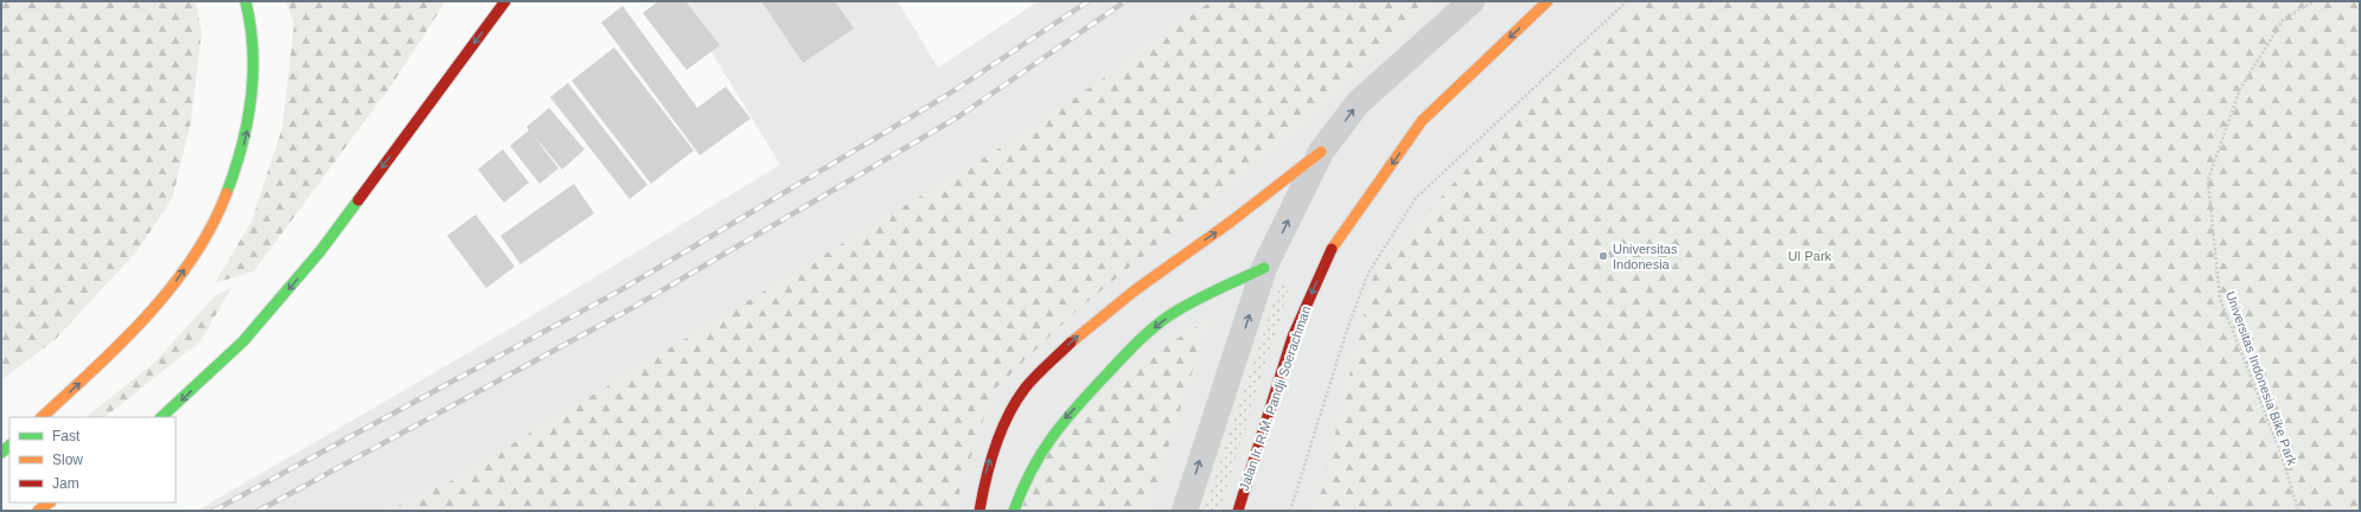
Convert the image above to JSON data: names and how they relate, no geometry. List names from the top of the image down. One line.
{"streets":{"main road":["Jalan Ir. R.M. Pandji Soerachman"],"path":["Universitas Indonesia Bike Park"]},"one_way":["Jalan Ir. R.M. Pandji Soerachman"],"parks":["UI Park"],"places":["Universitas Indonesia"],"legend":["Fast","Slow","Jam"]}
